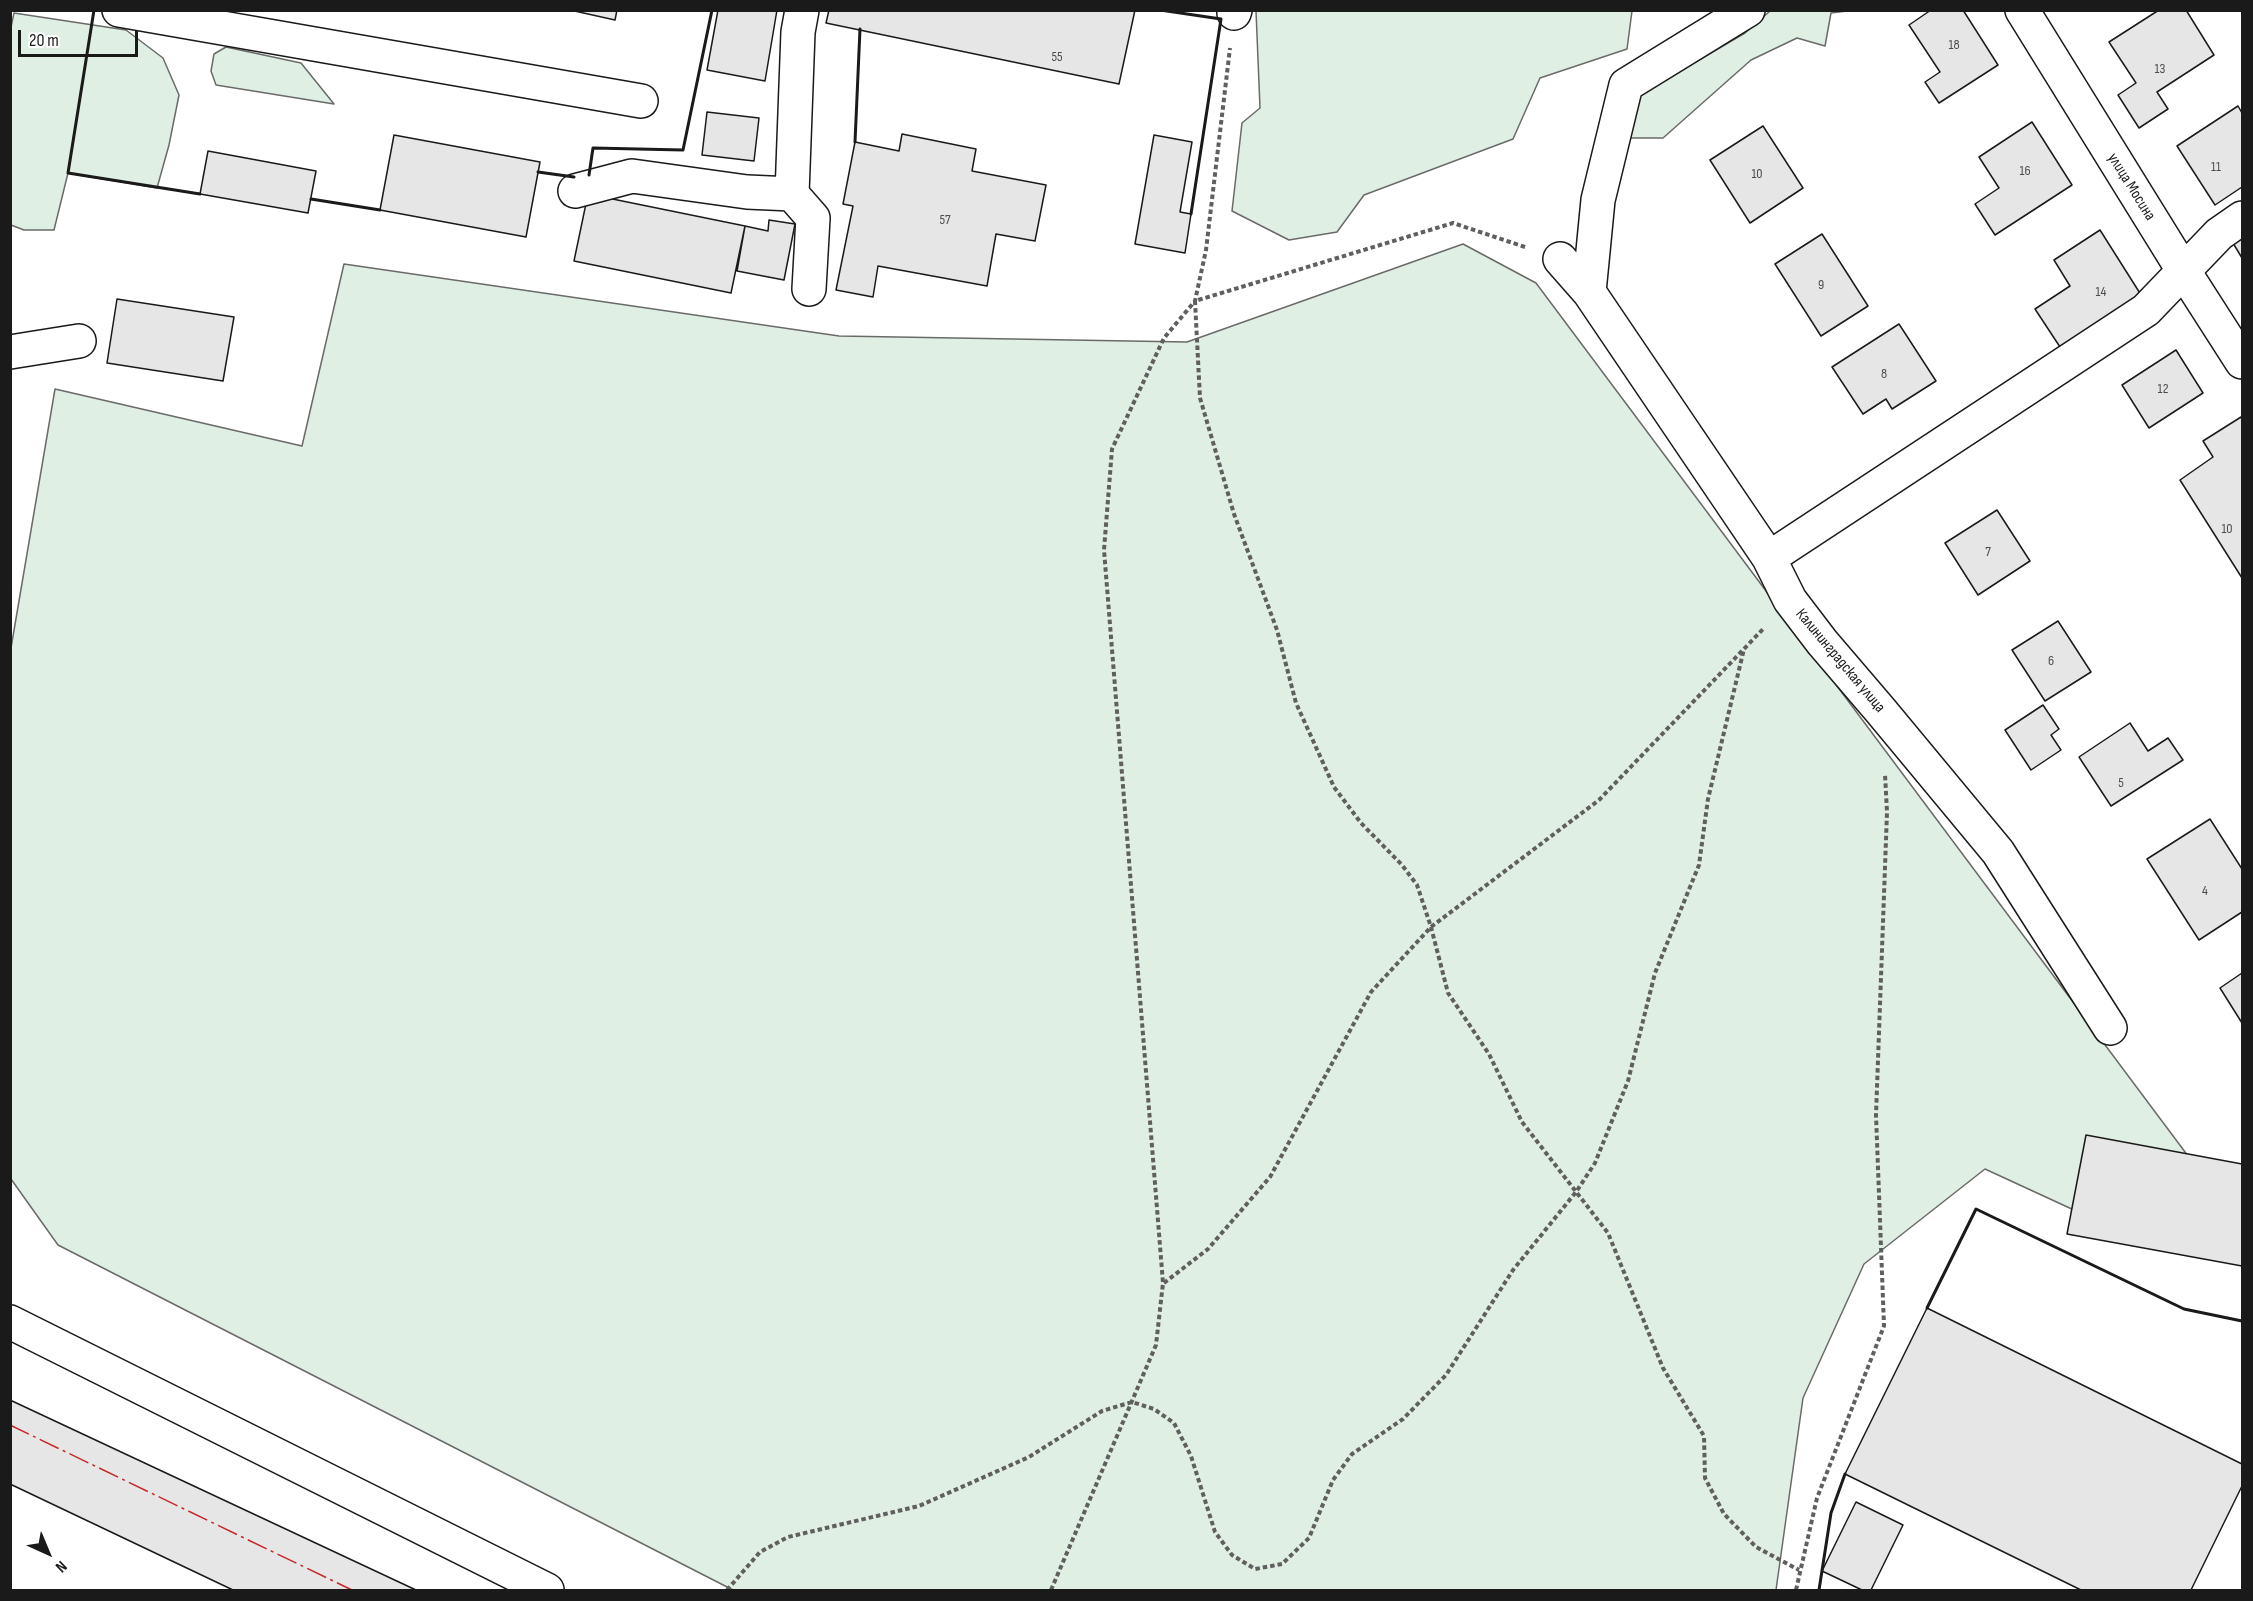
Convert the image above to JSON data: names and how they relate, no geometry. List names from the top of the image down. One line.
{"streets":{"street":["улица Мосина","Калининградская улица"]},"house_numbers":["18","55","13","11","16","10","57","9","14","8","12","10","7","6","5","4"],"scale_bar":"20 m","north":"bottom right"}
